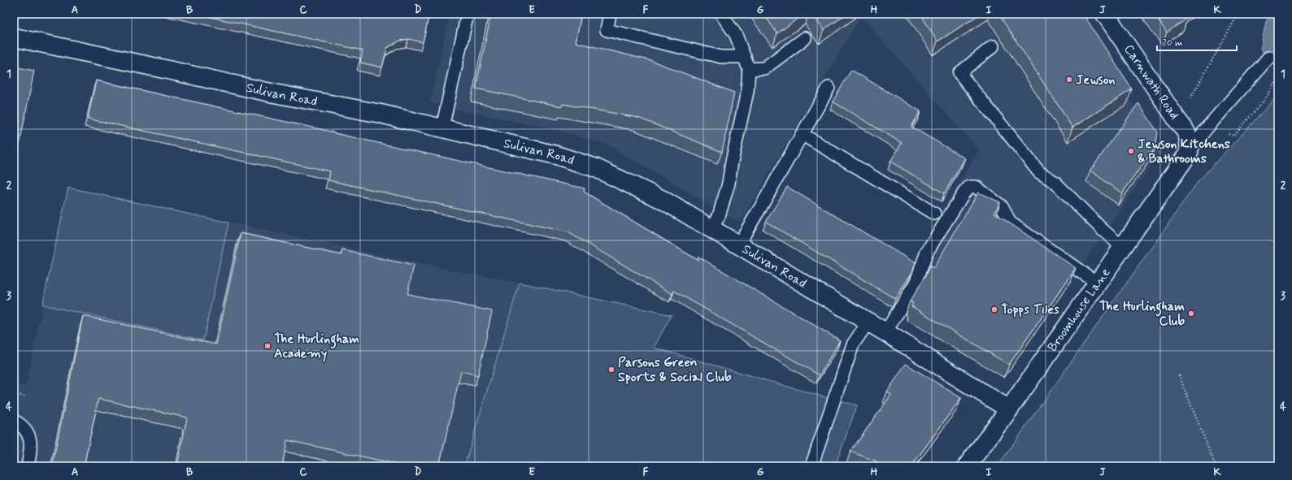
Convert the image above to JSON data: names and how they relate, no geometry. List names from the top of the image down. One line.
{"streets":{"street":["Carnwath Road","Sulivan Road","Broomhouse Lane"]},"crossings":[["Carnwath Road","Broomhouse Lane"],["Sulivan Road","Broomhouse Lane"]],"places":["Jewson","Jewson Kitchens & Bathrooms","Topps Tiles","The Hurlingham Club","The Hurlingham Academy","Parsons Green Sports & Social Club"],"scale_bar":"20 m","grid":{"columns":["A","B","C","D","E","F","G","H","I","J","K"],"rows":["1","2","3","4"]}}
